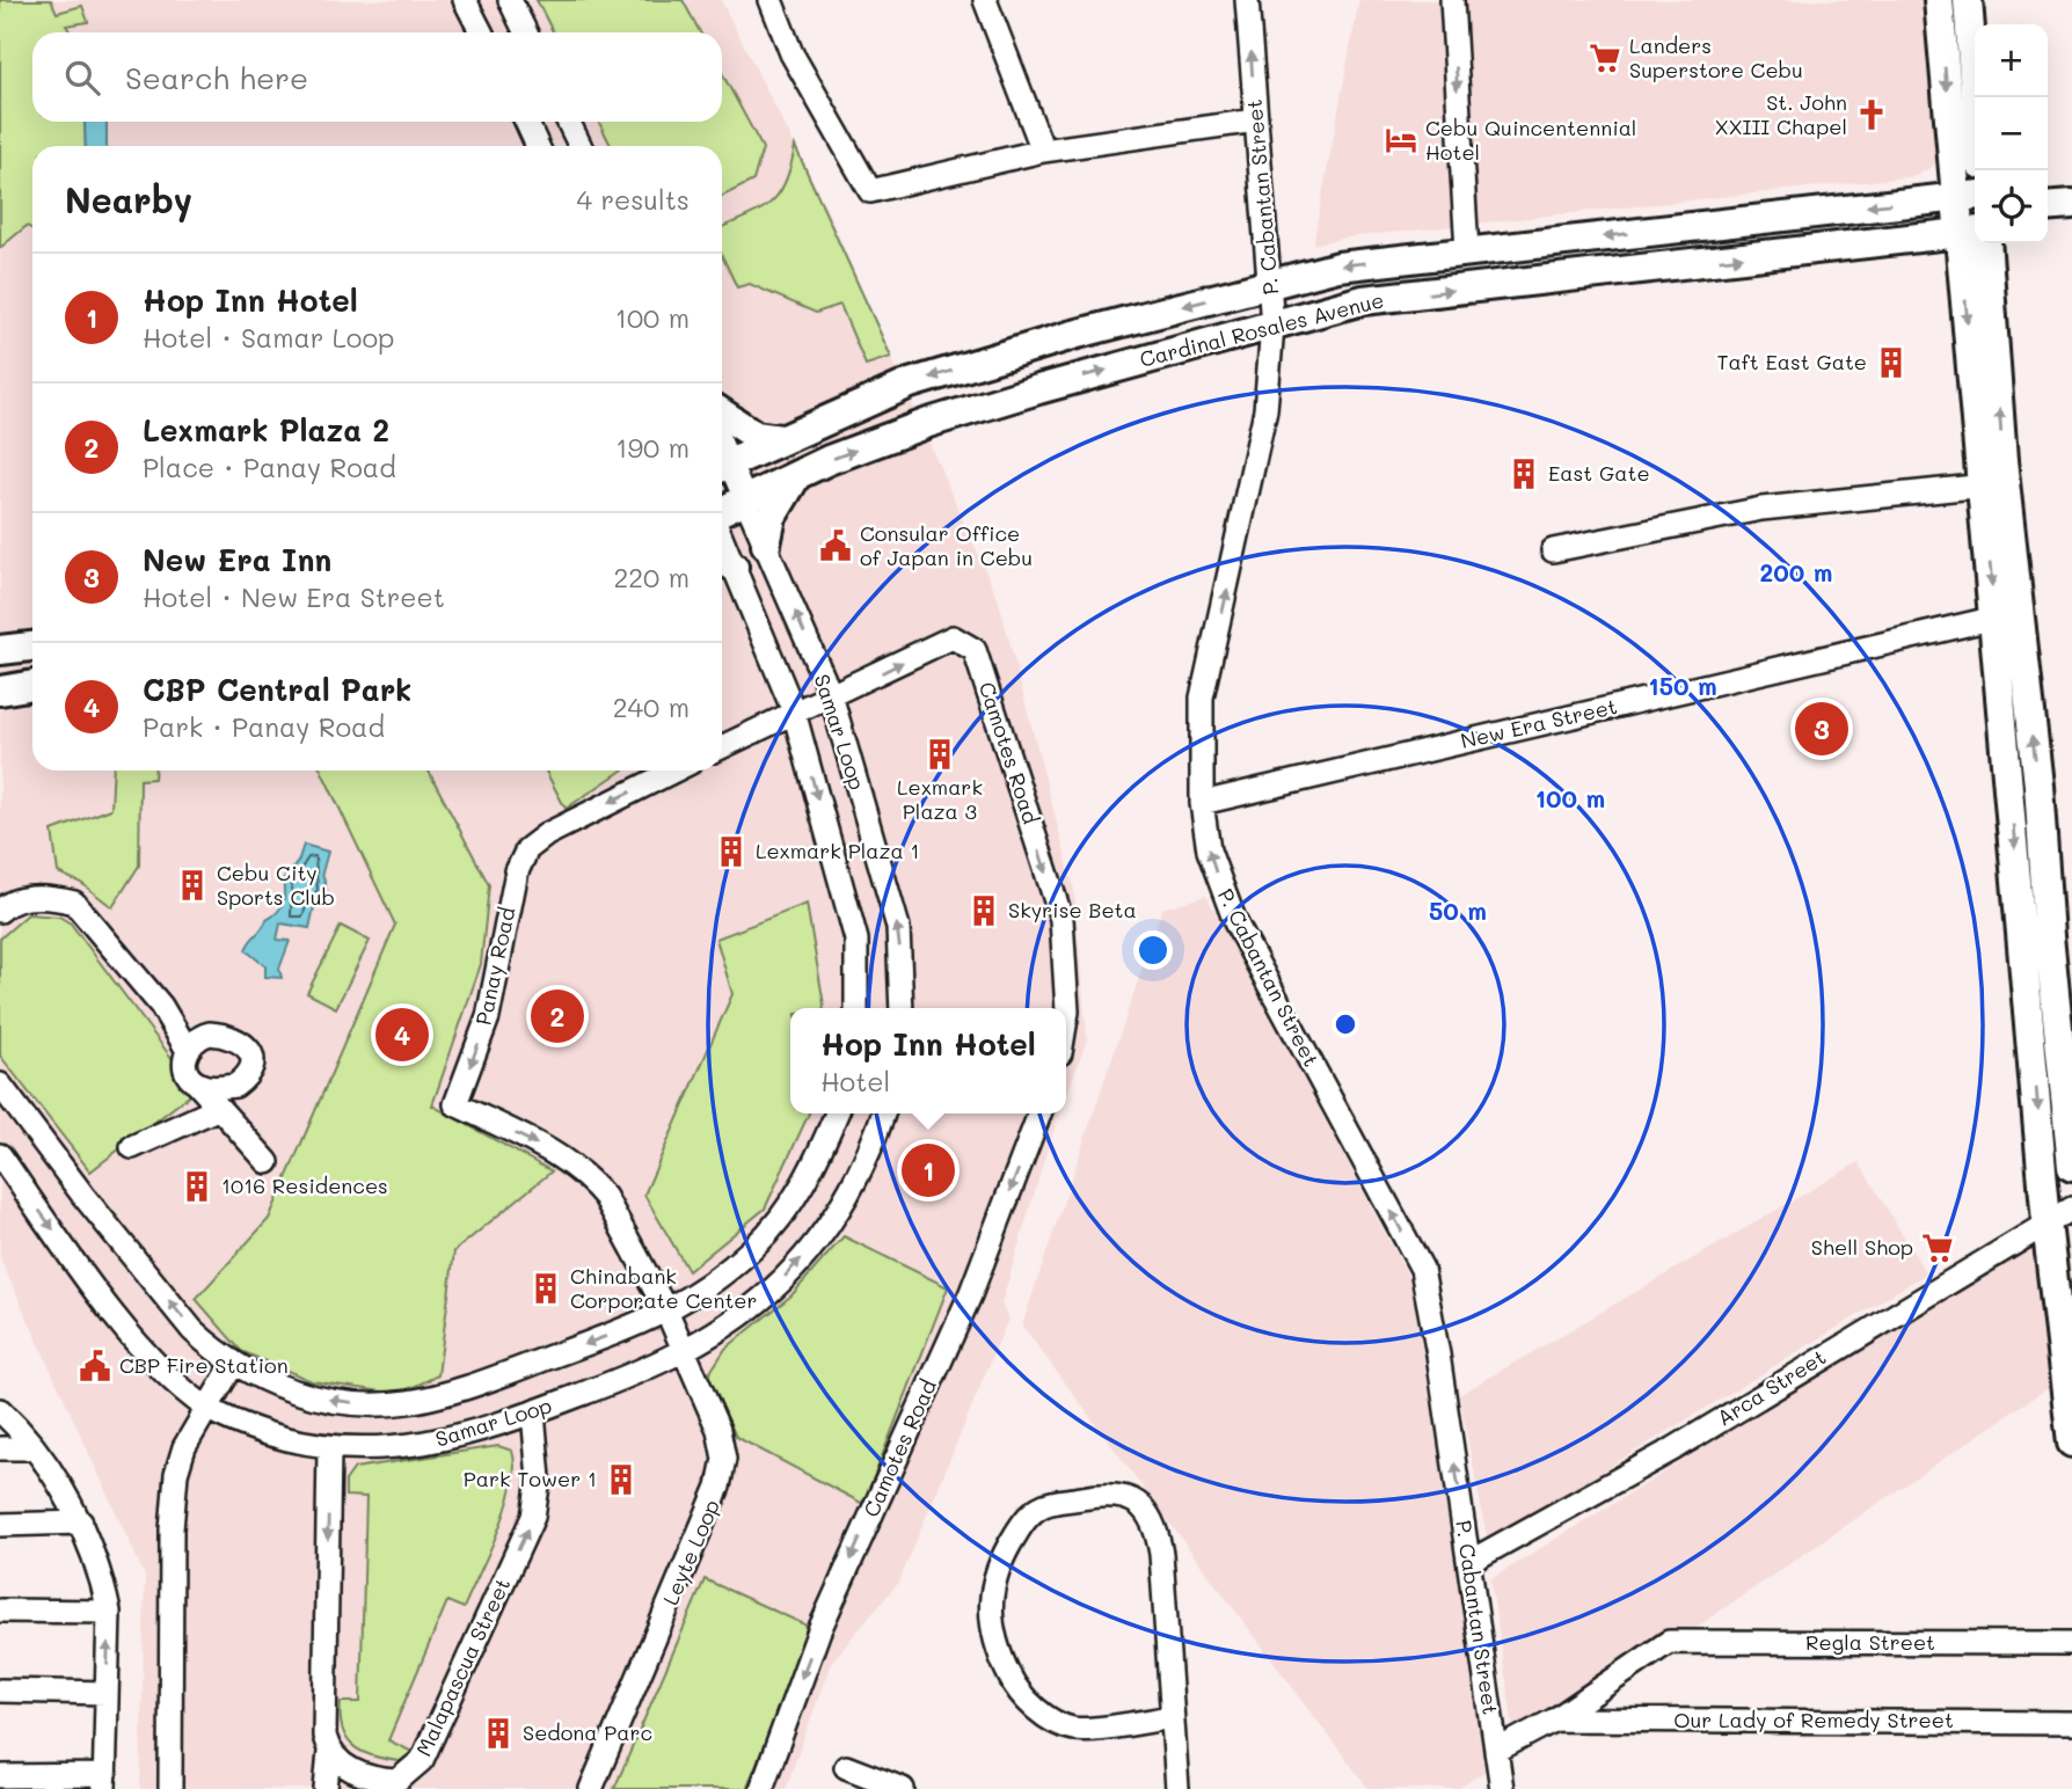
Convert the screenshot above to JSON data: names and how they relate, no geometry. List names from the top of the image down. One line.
{"streets":{"main road":["Cardinal Rosales Avenue"],"street":["P. Cabantan Street","New Era Street","Samar Loop","Camotes Road","Panay Road","Arca Street","Leyte Loop","Regla Street","Malapascua Street","Our Lady of Remedy Street"]},"crossings":[["P. Cabantan Street","Cardinal Rosales Avenue"],["P. Cabantan Street","New Era Street"],["P. Cabantan Street","Arca Street"],["Cardinal Rosales Avenue","Samar Loop"],["Samar Loop","Camotes Road"],["Samar Loop","Panay Road"],["Samar Loop","Leyte Loop"],["Samar Loop","Malapascua Street"],["Panay Road","Leyte Loop"],["Regla Street","Our Lady of Remedy Street"]],"one_way":["P. Cabantan Street"],"places":{"supermarket":["Landers Superstore Cebu","Shell Shop"],"church":["St. John XXIII Chapel"],"hotel":["Cebu Quincentennial Hotel"],"building":["Taft East Gate","East Gate","Lexmark Plaza 3","Lexmark Plaza 1","Cebu City Sports Club","Skyrise Beta","1016 Residences","Chinabank Corporate Center","Park Tower 1","Sedona Parc"],"public building":["Consular Office of Japan in Cebu","CBP Fire Station"]},"page":{"map_buttons":["+","−"],"search":"Search here","heading":["Nearby","4 results"],"list":[{"mark":"1","name":"Hop Inn Hotel","note":"Hotel · Samar Loop","value":"100 m"},{"mark":"2","name":"Lexmark Plaza 2","note":"Place · Panay Road","value":"190 m"},{"mark":"3","name":"New Era Inn","note":"Hotel · New Era Street","value":"220 m"},{"mark":"4","name":"CBP Central Park","note":"Park · Panay Road","value":"240 m"}],"pins":["3","2","4","1"],"popup":["Hop Inn Hotel","Hotel"]},"rings":["200 m","150 m","100 m","50 m"]}
